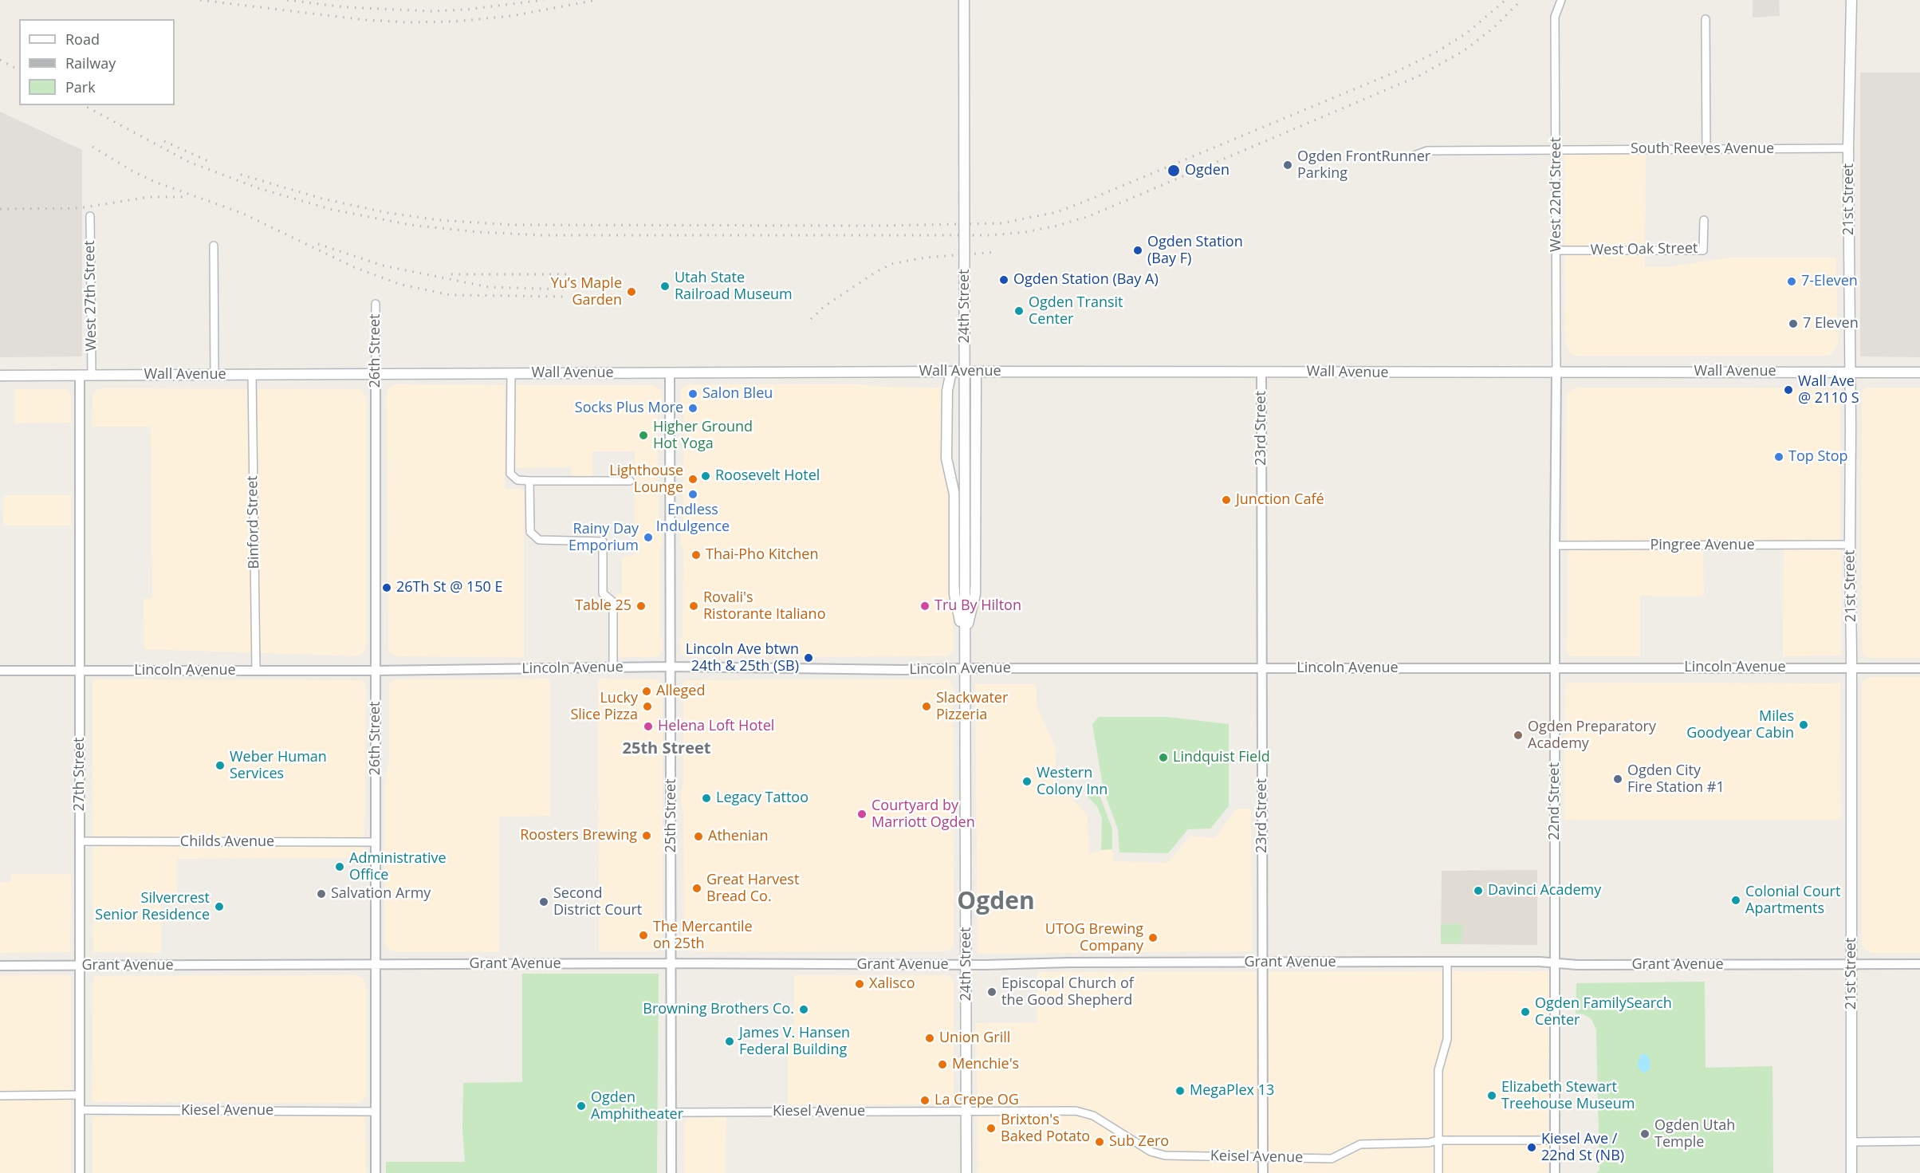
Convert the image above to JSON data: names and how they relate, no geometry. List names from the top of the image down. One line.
{"streets":{"main road":["21st Street","24th Street","Wall Avenue"],"street":["South Reeves Avenue","West 22nd Street","West Oak Street","West 27th Street","26th Street","23rd Street","Binford Street","Pingree Avenue","Lincoln Avenue","27th Street","22nd Street","25th Street","Childs Avenue","Grant Avenue","Kiesel Avenue","Keisel Avenue"]},"crossings":[["South Reeves Avenue","West 22nd Street"],["South Reeves Avenue","21st Street"],["West 22nd Street","West Oak Street"],["West 22nd Street","Wall Avenue"],["West 22nd Street","22nd Street"],["21st Street","Wall Avenue"],["21st Street","Pingree Avenue"],["21st Street","Lincoln Avenue"],["21st Street","Grant Avenue"],["West 27th Street","Wall Avenue"],["24th Street","Wall Avenue"],["24th Street","Lincoln Avenue"],["24th Street","Grant Avenue"],["24th Street","Kiesel Avenue"],["24th Street","Keisel Avenue"],["26th Street","Wall Avenue"],["26th Street","Lincoln Avenue"],["26th Street","Childs Avenue"],["26th Street","Grant Avenue"],["26th Street","Kiesel Avenue"],["Wall Avenue","23rd Street"],["Wall Avenue","Binford Street"],["Wall Avenue","27th Street"],["Wall Avenue","22nd Street"],["Wall Avenue","25th Street"],["23rd Street","Lincoln Avenue"],["23rd Street","Grant Avenue"],["23rd Street","Keisel Avenue"],["Binford Street","Lincoln Avenue"],["Pingree Avenue","22nd Street"],["Lincoln Avenue","27th Street"],["Lincoln Avenue","22nd Street"],["Lincoln Avenue","25th Street"],["27th Street","Childs Avenue"],["27th Street","Grant Avenue"],["27th Street","Kiesel Avenue"],["22nd Street","Grant Avenue"],["22nd Street","Keisel Avenue"],["25th Street","Grant Avenue"],["25th Street","Kiesel Avenue"],["Kiesel Avenue","Keisel Avenue"]],"districts":["25th Street","Ogden"],"places":["Ogden FrontRunner Parking","Ogden","Ogden Station (Bay F)","Ogden Station (Bay A)","7-Eleven","Utah State Railroad Museum","Yu’s Maple Garden","Ogden Transit Center","7 Eleven","Wall Ave @ 2110 S","Salon Bleu","Socks Plus More","Higher Ground Hot Yoga","Top Stop","Roosevelt Hotel","Lighthouse Lounge","Endless Indulgence","Junction Café","Rainy Day Emporium","Thai-Pho Kitchen","26Th St @ 150 E","Table 25","Rovali's Ristorante Italiano","Tru By Hilton","Lincoln Ave btwn 24th & 25th (SB)","Alleged","Lucky Slice Pizza","Slackwater Pizzeria","Miles Goodyear Cabin","Helena Loft Hotel","Ogden Preparatory Academy","Lindquist Field","Weber Human Services","Ogden City Fire Station #1","Western Colony Inn","Legacy Tattoo","Courtyard by Marriott Ogden","Roosters Brewing","Athenian","Administrative Office","Great Harvest Bread Co.","Davinci Academy","Salvation Army","Colonial Court Apartments","Second District Court","Silvercrest Senior Residence","The Mercantile on 25th","UTOG Brewing Company","Xalisco","Episcopal Church of the Good Shepherd","Browning Brothers Co.","Ogden FamilySearch Center","Union Grill","James V. Hansen Federal Building","Menchie's","MegaPlex 13","Elizabeth Stewart Treehouse Museum","La Crepe OG","Ogden Amphitheater","Brixton's Baked Potato","Ogden Utah Temple","Sub Zero","Kiesel Ave / 22nd St (NB)"],"legend":["Road","Railway","Park"]}
